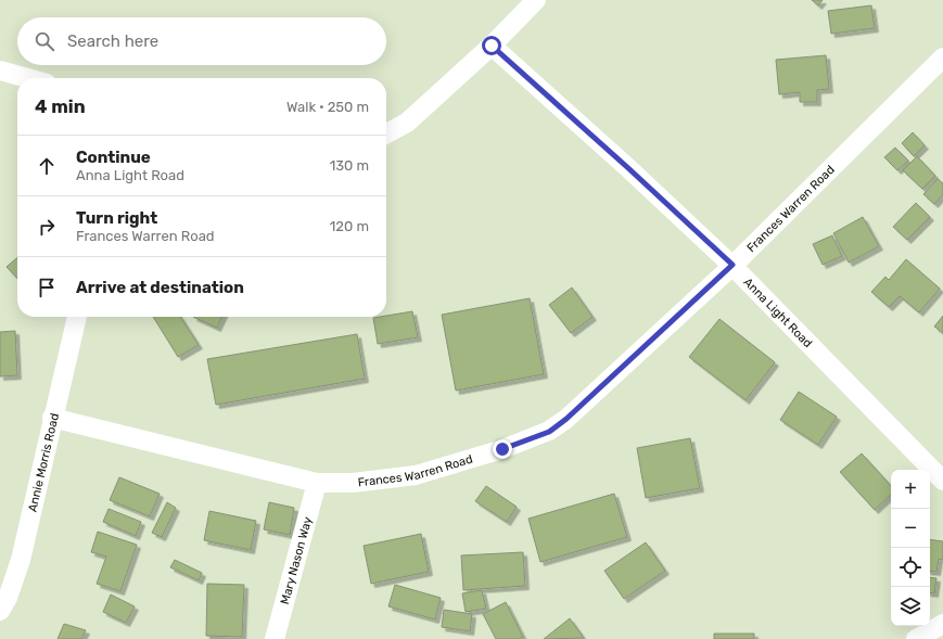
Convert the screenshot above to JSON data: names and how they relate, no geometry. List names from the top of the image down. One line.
{"streets":{"street":["Frances Warren Road","Anna Light Road","Annie Morris Road","Mary Nason Way"]},"crossings":[["Frances Warren Road","Anna Light Road"],["Frances Warren Road","Annie Morris Road"],["Frances Warren Road","Mary Nason Way"]],"page":{"search":"Search here","heading":["4 min","Walk · 250 m"],"list":[["Continue","Anna Light Road","130 m"],["Turn right","Frances Warren Road","120 m"],"Arrive at destination"],"map_buttons":["+","−"]}}
